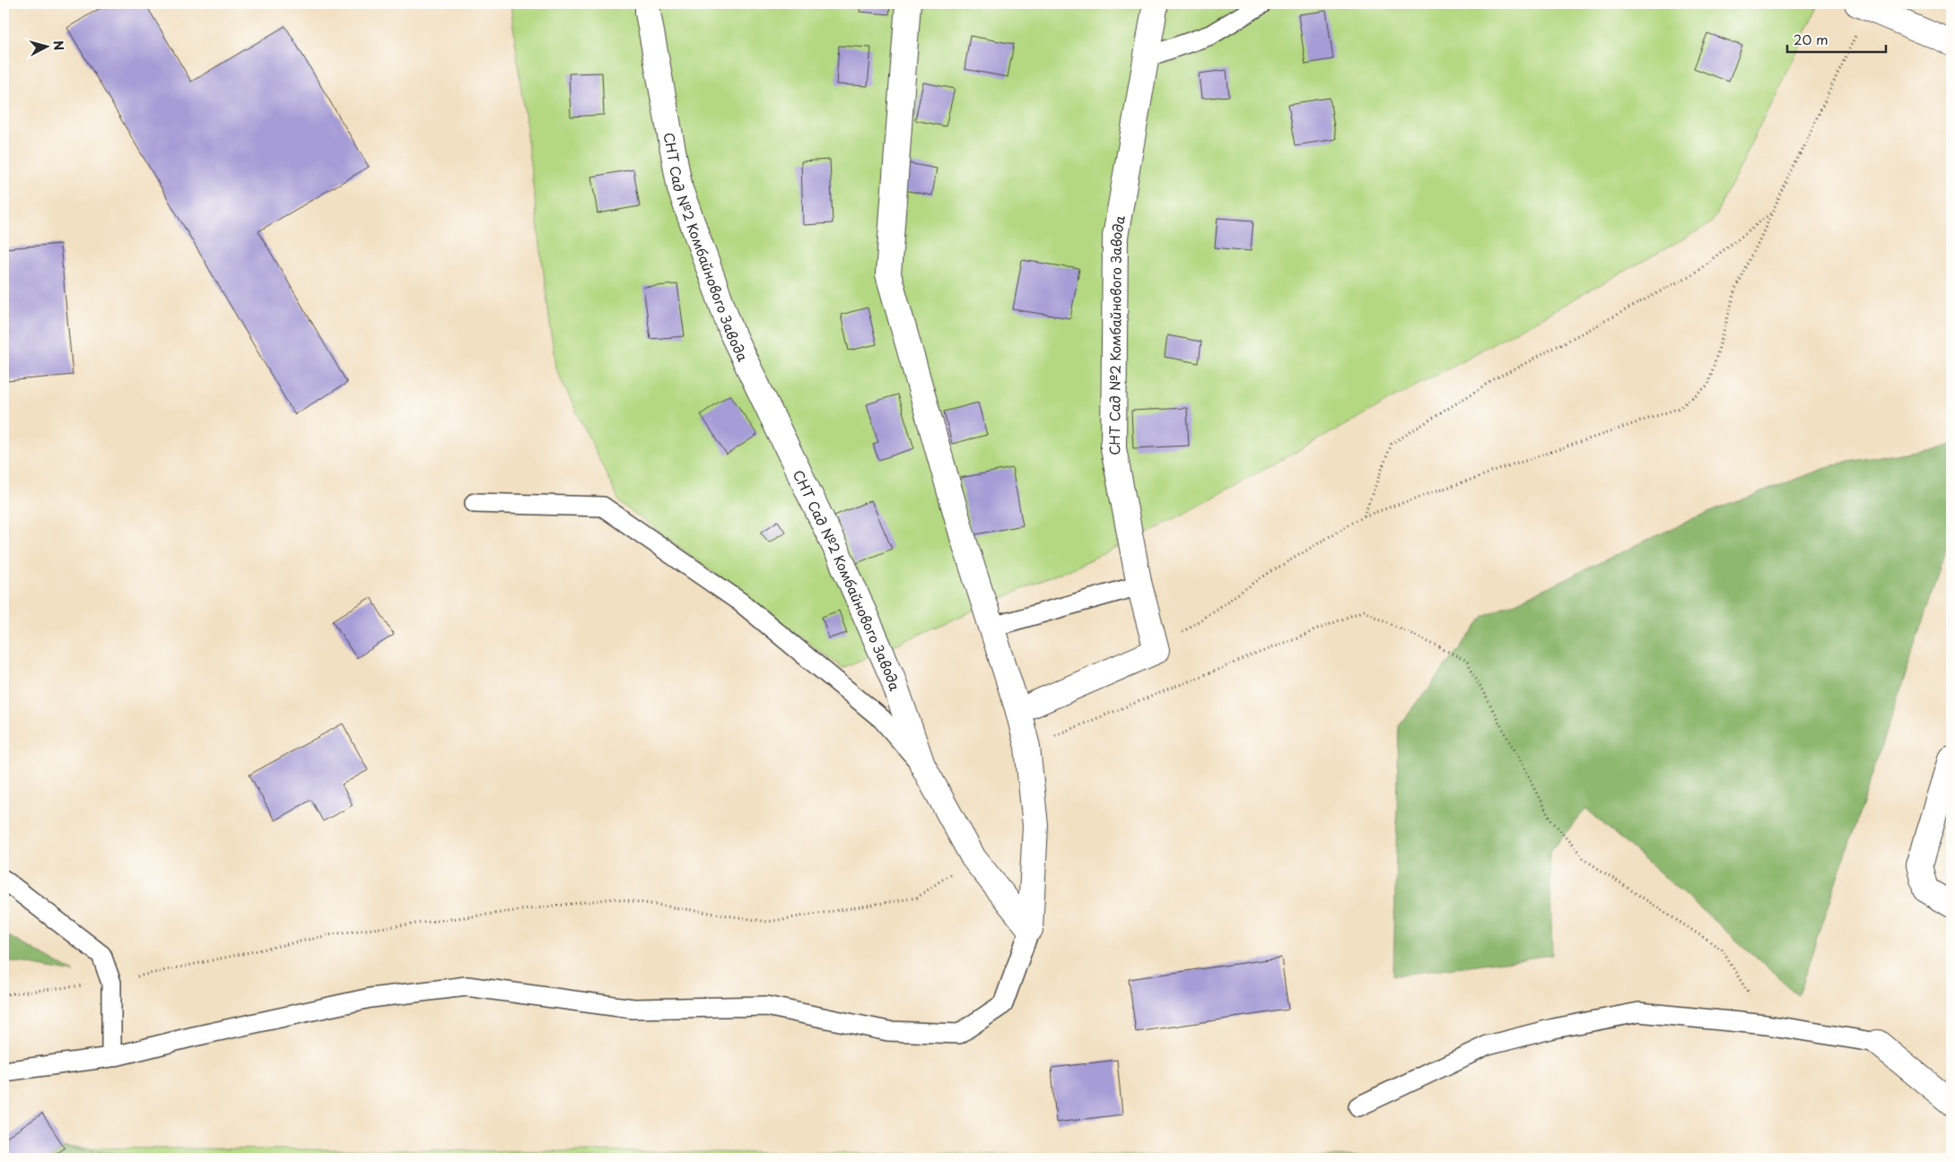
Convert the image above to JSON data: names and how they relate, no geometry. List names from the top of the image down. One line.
{"streets":{"street":["СНТ Сад №2 Комбайнового Завода"]},"scale_bar":"20 m","north":"right"}
